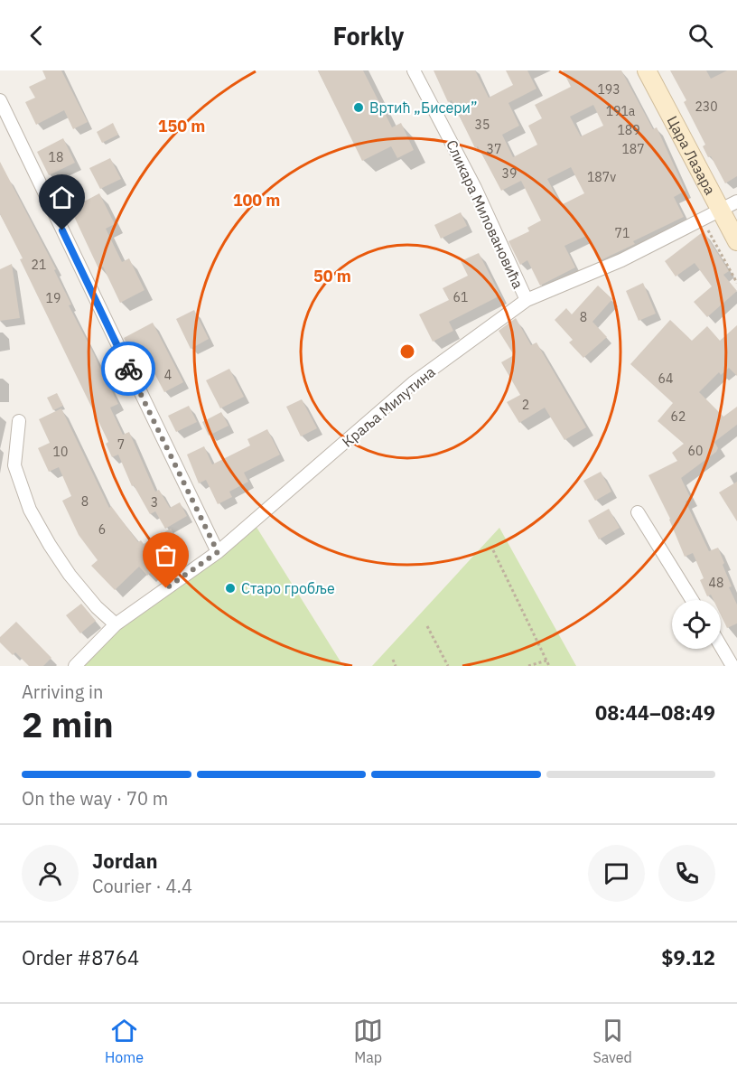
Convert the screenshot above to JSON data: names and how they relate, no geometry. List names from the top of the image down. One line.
{"streets":{"main road":["Цара Лазара"],"street":["Сликара Миловановића","Краља Милутина"]},"crossings":[["Цара Лазара","Краља Милутина"],["Сликара Миловановића","Краља Милутина"]],"places":["Вртић „Бисери”","Старо гробље"],"house_numbers":["193","230","191a","35","189","37","187","18","39","187v","71","21","61","19","8","4","64","2","62","7","60","10","8","3","6","48"],"page":{"header":"Forkly","heading":["2 min","Arriving in","08:44–08:49"],"panel":["Jordan","Courier · 4.4","Order #8764","$9.12"],"bar":"On the way · 70 m","tabs":["Home","Map","Saved"]},"rings":["150 m","100 m","50 m"]}
